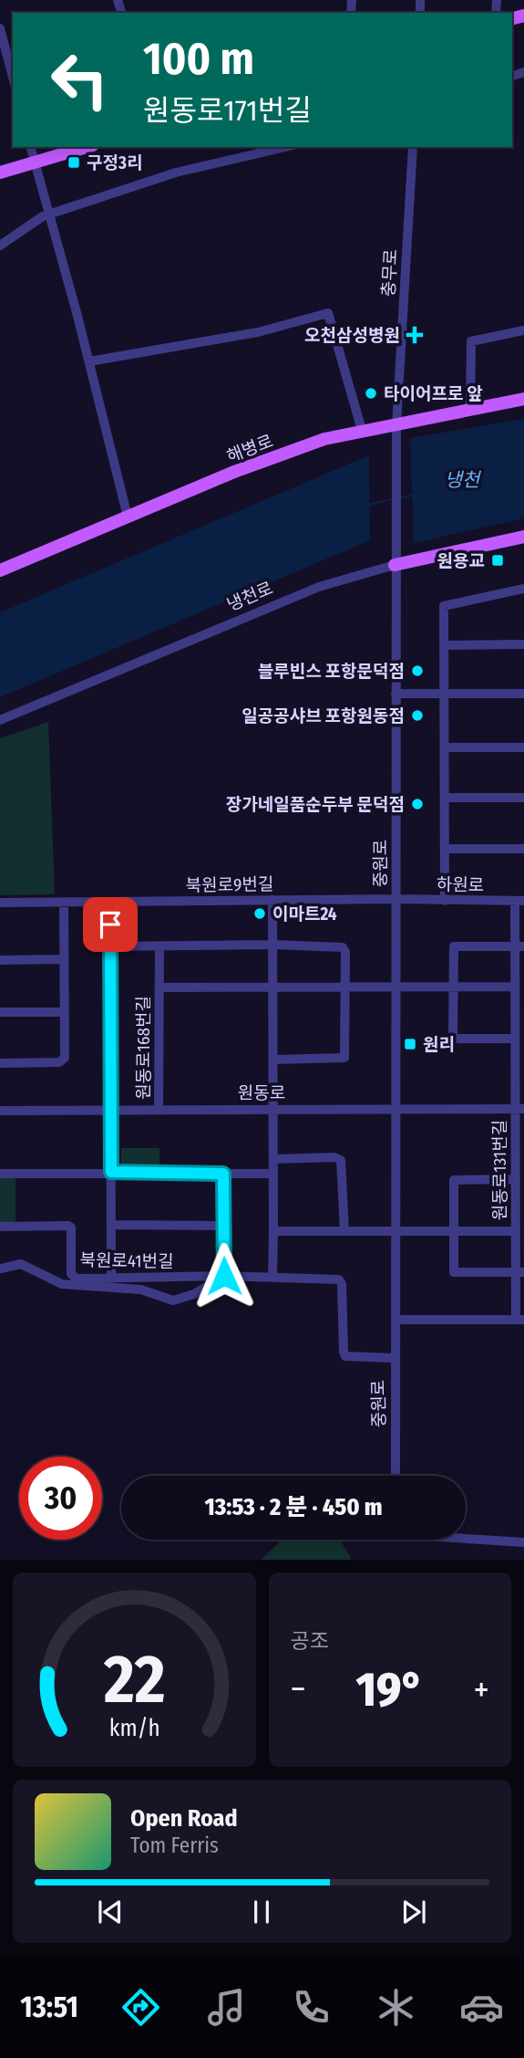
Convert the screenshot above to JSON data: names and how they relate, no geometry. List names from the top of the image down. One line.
{"streets":{"main road":["해병로","냉천로"],"street":["충무로","중원로","북원로9번길","하원로","원동로168번길","원동로","원동로131번길","북원로41번길"]},"crossings":[["충무로","해병로"],["충무로","중원로"],["냉천로","중원로"],["중원로","북원로9번길"],["중원로","하원로"],["중원로","원동로168번길"],["중원로","원동로"],["중원로","북원로41번길"],["북원로9번길","하원로"],["하원로","원동로131번길"],["원동로168번길","원동로"],["원동로","원동로131번길"]],"water":["냉천"],"places":{"transit":["구정3리","원용교","원리"],"health":["오천삼성병원"],"other":["타이어프로 앞","블루빈스 포항문덕점","일공공샤브 포항원동점","장가네일품순두부 문덕점","이마트24"]},"page":{"turn":["100 m","원동로171번길"],"limit":"30","trip":"13:53 · 2 분 · 450 m","tile":"공조","heat":["−","19°","+"],"song":["Open Road","Tom Ferris"],"tabs":"13:51","gauge":["22","km/h"]}}
